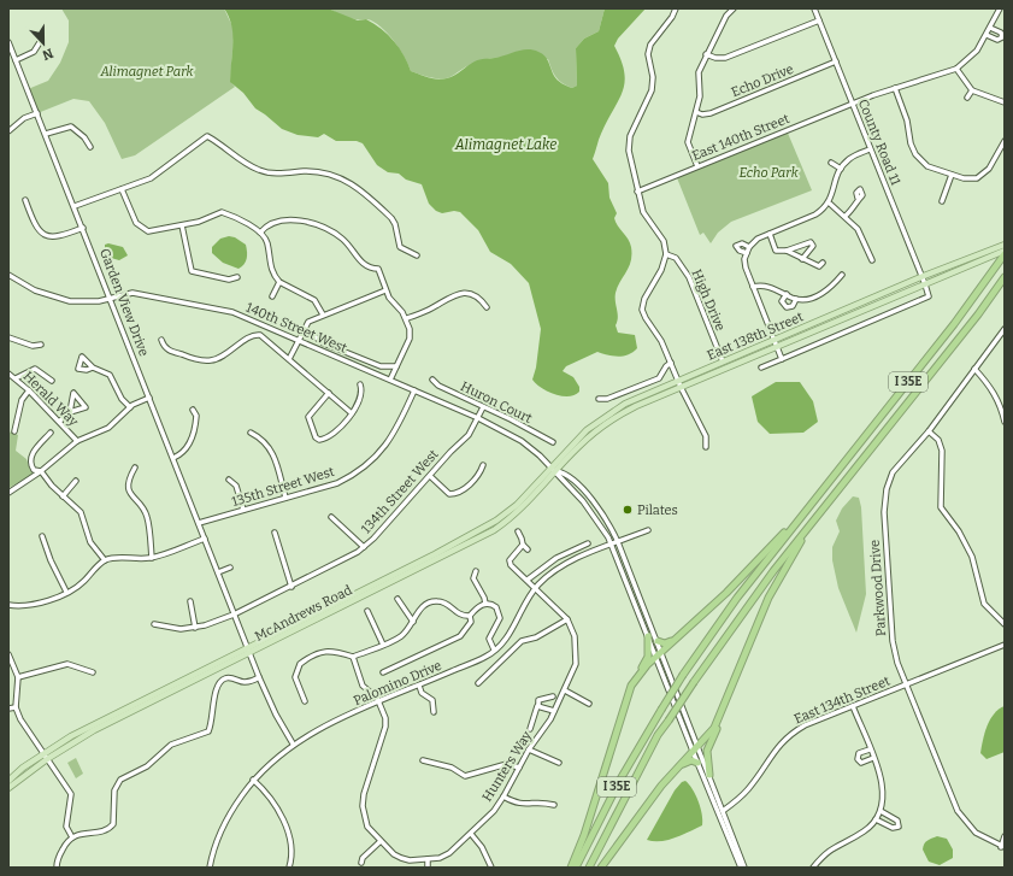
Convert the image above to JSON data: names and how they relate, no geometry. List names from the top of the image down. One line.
{"streets":{"highway":["I 35E"],"main road":["East 138th Street","McAndrews Road"],"street":["Echo Drive","East 140th Street","County Road 11","High Drive","Garden View Drive","140th Street West","Herald Way","Huron Court","135th Street West","134th Street West","Parkwood Drive","Palomino Drive","East 134th Street","Hunters Way"]},"crossings":[["Echo Drive","County Road 11"],["East 140th Street","County Road 11"],["County Road 11","East 138th Street"],["High Drive","East 138th Street"],["Garden View Drive","140th Street West"],["Garden View Drive","135th Street West"],["Garden View Drive","134th Street West"],["Garden View Drive","McAndrews Road"],["Garden View Drive","Palomino Drive"],["140th Street West","East 138th Street"],["140th Street West","135th Street West"],["140th Street West","134th Street West"],["140th Street West","McAndrews Road"],["East 138th Street","I 35E"],["East 138th Street","McAndrews Road"],["Huron Court","134th Street West"],["Parkwood Drive","East 134th Street"],["Palomino Drive","Hunters Way"]],"water":["Alimagnet Lake"],"parks":["Alimagnet Park","Echo Park"],"places":["Pilates"],"north":"bottom"}
